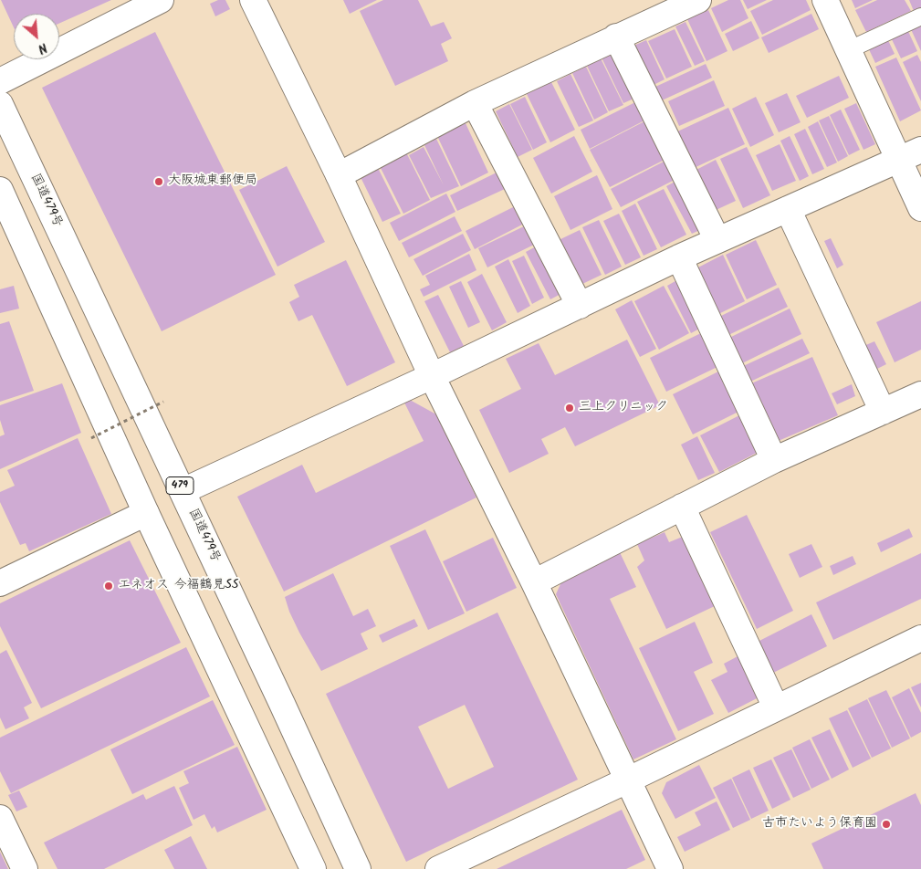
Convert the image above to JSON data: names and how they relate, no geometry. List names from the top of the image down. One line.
{"streets":{"main road":["国道479号","479"]},"places":["大阪城東郵便局","三上クリニック","エネオス 今福鶴見SS","古市たいよう保育園"],"north":"bottom right"}
